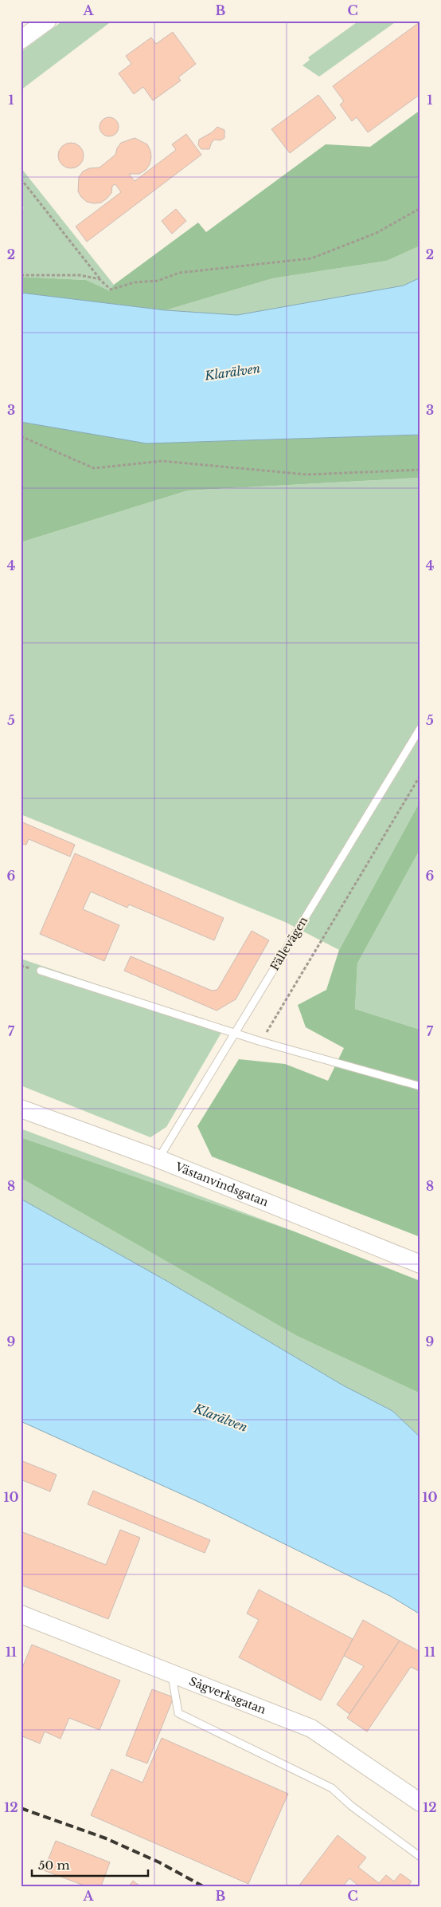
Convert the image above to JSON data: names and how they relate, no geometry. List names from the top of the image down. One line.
{"streets":{"street":["Västanvindsgatan","Sågverksgatan"],"lane":["Fällevägen"]},"crossings":[["Fällevägen","Västanvindsgatan"]],"water":["Klarälven"],"scale_bar":"50 m","grid":{"columns":["A","B","C"],"rows":["1","2","3","4","5","6","7","8","9","10","11","12"]}}
